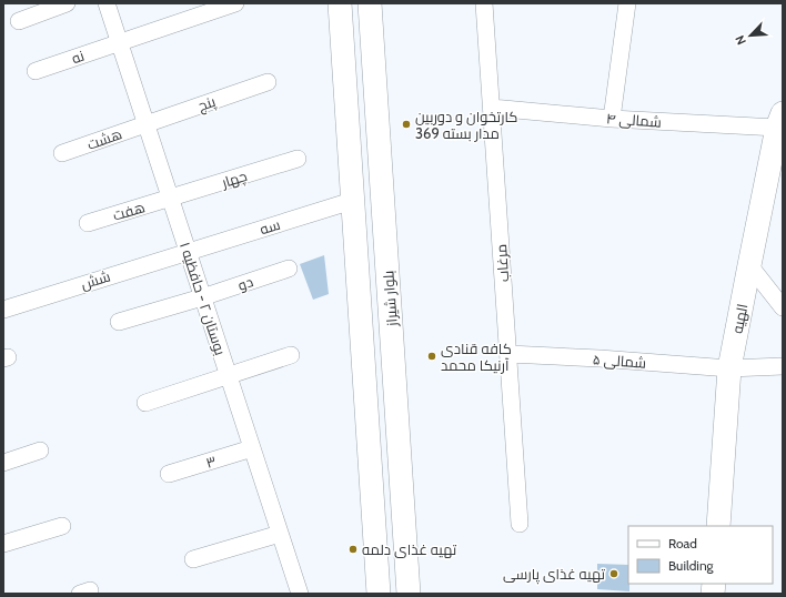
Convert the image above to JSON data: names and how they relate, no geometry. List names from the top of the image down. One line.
{"streets":{"main road":["بلوار شیراز","الهیه"],"street":["نه","پنج","۴ شمالی","هشت","چهار","هفت","سه","مرغاب","شش","دو","بوستان ۲ - حافظیه ۱","۵ شمالی","۳"]},"crossings":[["نه","بوستان ۲ - حافظیه ۱"],["پنج","هشت"],["پنج","بوستان ۲ - حافظیه ۱"],["۴ شمالی","مرغاب"],["۴ شمالی","الهیه"],["هشت","بوستان ۲ - حافظیه ۱"],["چهار","هفت"],["چهار","بوستان ۲ - حافظیه ۱"],["هفت","بوستان ۲ - حافظیه ۱"],["سه","شش"],["سه","بوستان ۲ - حافظیه ۱"],["مرغاب","۵ شمالی"],["شش","بوستان ۲ - حافظیه ۱"],["دو","بوستان ۲ - حافظیه ۱"],["بوستان ۲ - حافظیه ۱","۳"],["الهیه","۵ شمالی"]],"places":["کارتخوان و دوربین مدار بسته 369","کافه قنادی آرنیکا محمد","تهیه غذای دلمه","تهیه غذای پارسی"],"legend":["Road","Building"],"north":"bottom left"}
